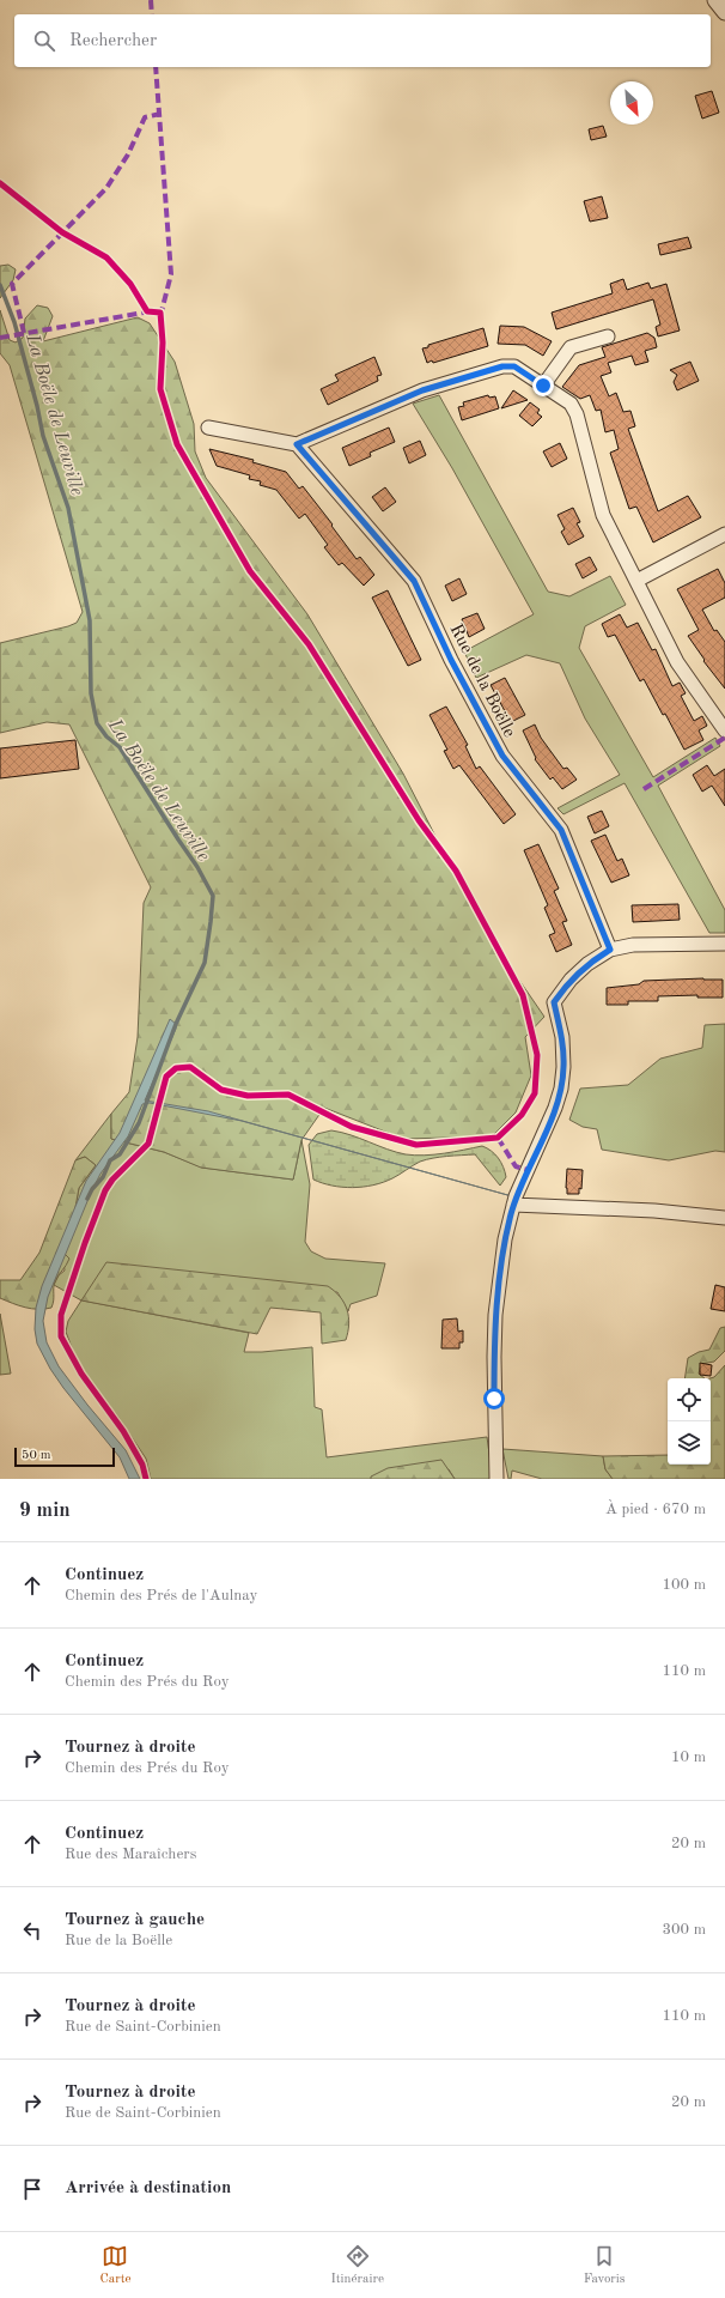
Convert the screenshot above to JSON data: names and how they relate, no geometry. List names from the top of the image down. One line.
{"streets":{"street":["Rue de la Boëlle"]},"water":["La Boële de Leuville"],"scale_bar":"50 m","north":"bottom right","page":{"search":"Rechercher","scale":"50 m","heading":["9 min","À pied · 670 m"],"list":[["Continuez","Chemin des Prés de l'Aulnay","100 m"],["Continuez","Chemin des Prés du Roy","110 m"],["Tournez à droite","Chemin des Prés du Roy","10 m"],["Continuez","Rue des Maraîchers","20 m"],["Tournez à gauche","Rue de la Boëlle","300 m"],["Tournez à droite","Rue de Saint-Corbinien","110 m"],["Tournez à droite","Rue de Saint-Corbinien","20 m"],"Arrivée à destination"],"nav":["Carte","Itinéraire","Favoris"]}}
